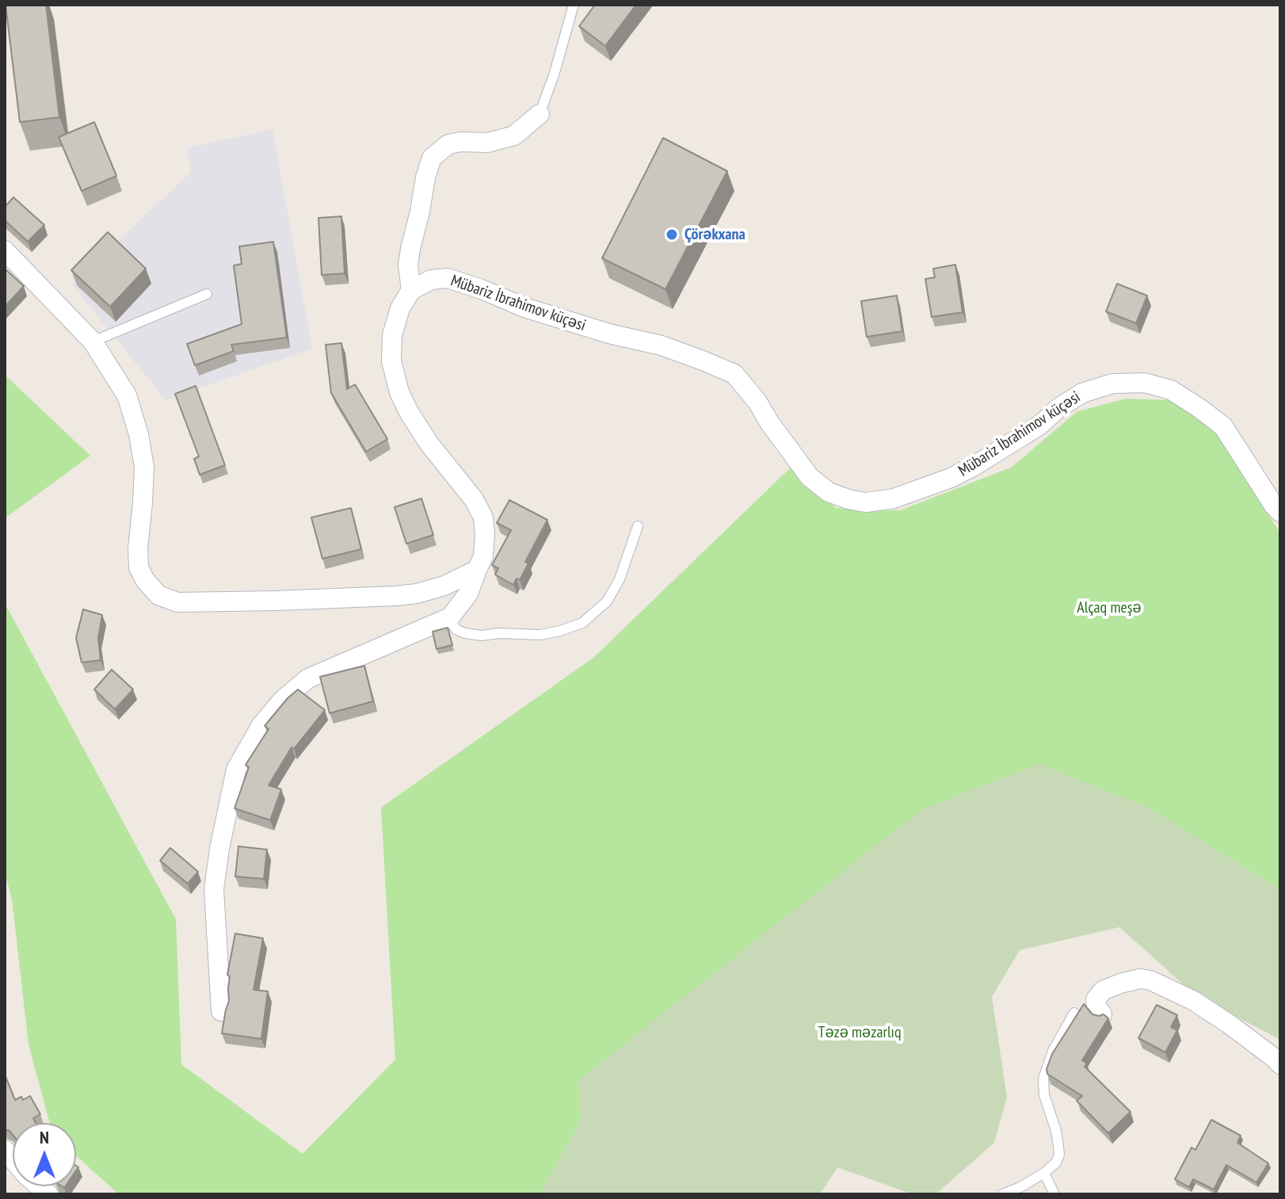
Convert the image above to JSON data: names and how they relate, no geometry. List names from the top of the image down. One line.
{"streets":{"street":["Mübariz İbrahimov küçəsi"]},"parks":["Alçaq meşə","Təzə məzarlıq"],"places":["Çörəkxana"],"north":"top"}
